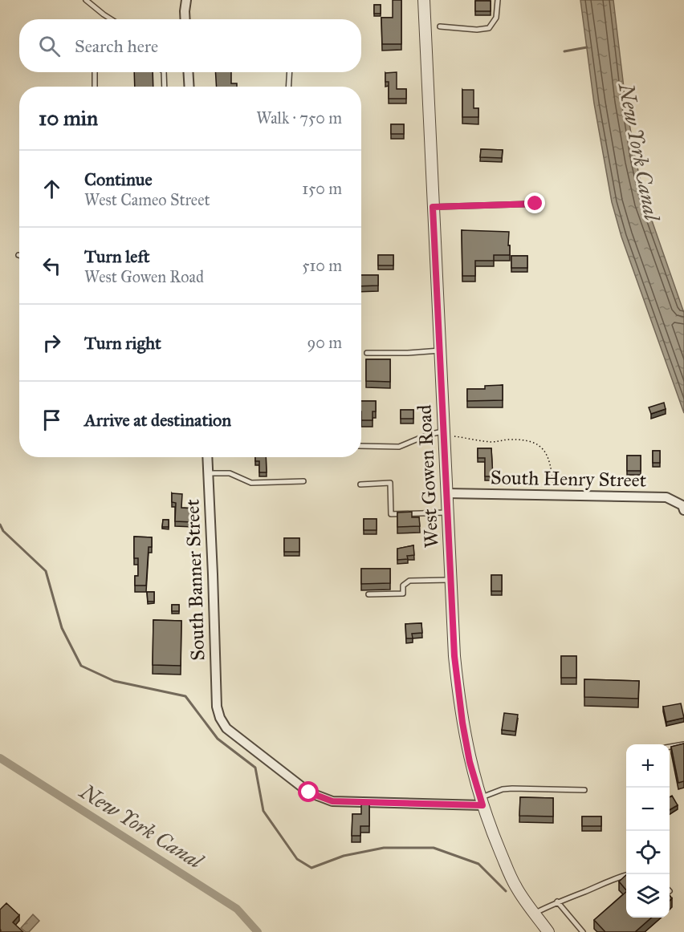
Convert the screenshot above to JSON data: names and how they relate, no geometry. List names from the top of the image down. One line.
{"streets":{"street":["West Gowen Road","South Henry Street","South Banner Street"]},"crossings":[["West Gowen Road","South Henry Street"],["West Gowen Road","South Banner Street"]],"water":["New York Canal"],"page":{"search":"Search here","heading":["10 min","Walk · 750 m"],"list":[["Continue","West Cameo Street","150 m"],["Turn left","West Gowen Road","510 m"],["Turn right","90 m"],"Arrive at destination"],"map_buttons":["+","−"]}}
